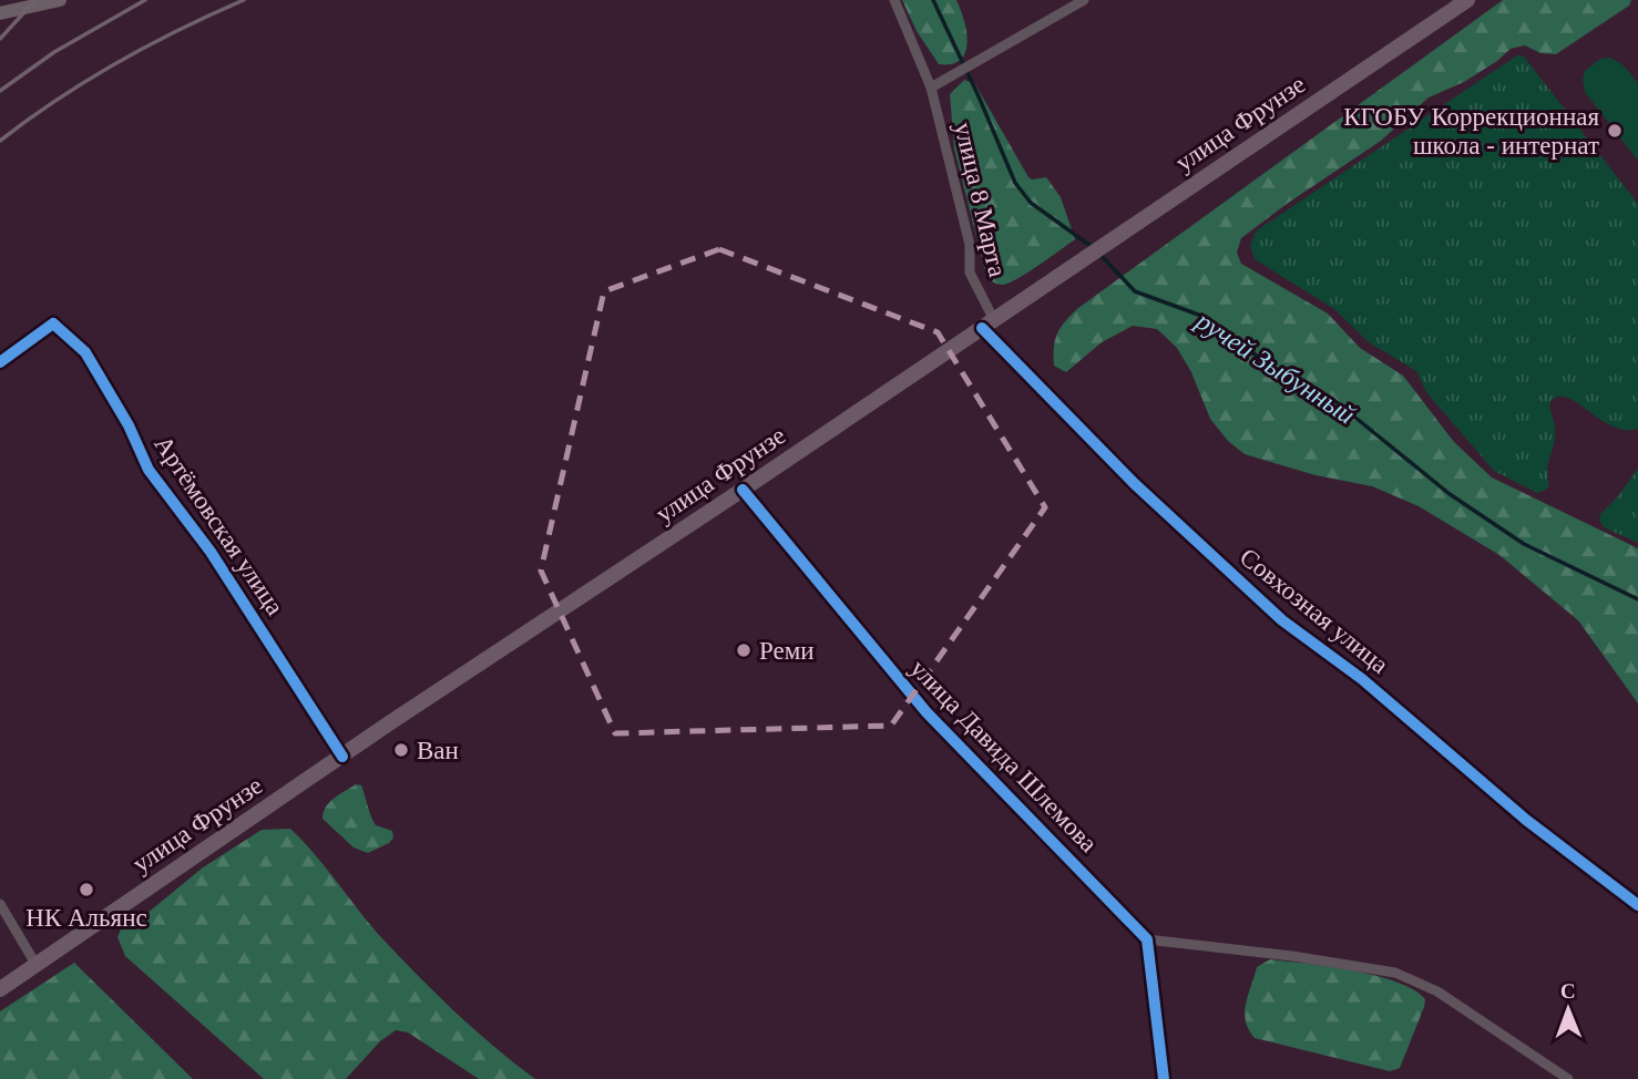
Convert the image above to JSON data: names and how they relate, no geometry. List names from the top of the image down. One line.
{"streets":{"main road":["улица Фрунзе"],"street":["улица 8 Марта","Артёмовская улица","Совхозная улица","улица Давида Шлемова"]},"crossings":[["улица Фрунзе","улица 8 Марта"],["улица Фрунзе","Артёмовская улица"],["улица Фрунзе","Совхозная улица"],["улица Фрунзе","улица Давида Шлемова"],["улица 8 Марта","Совхозная улица"]],"water":["ручей Зыбунный"],"places":["КГОБУ Коррекционная школа - интернат","Реми","Ван","НК Альянс"],"north":"top"}
